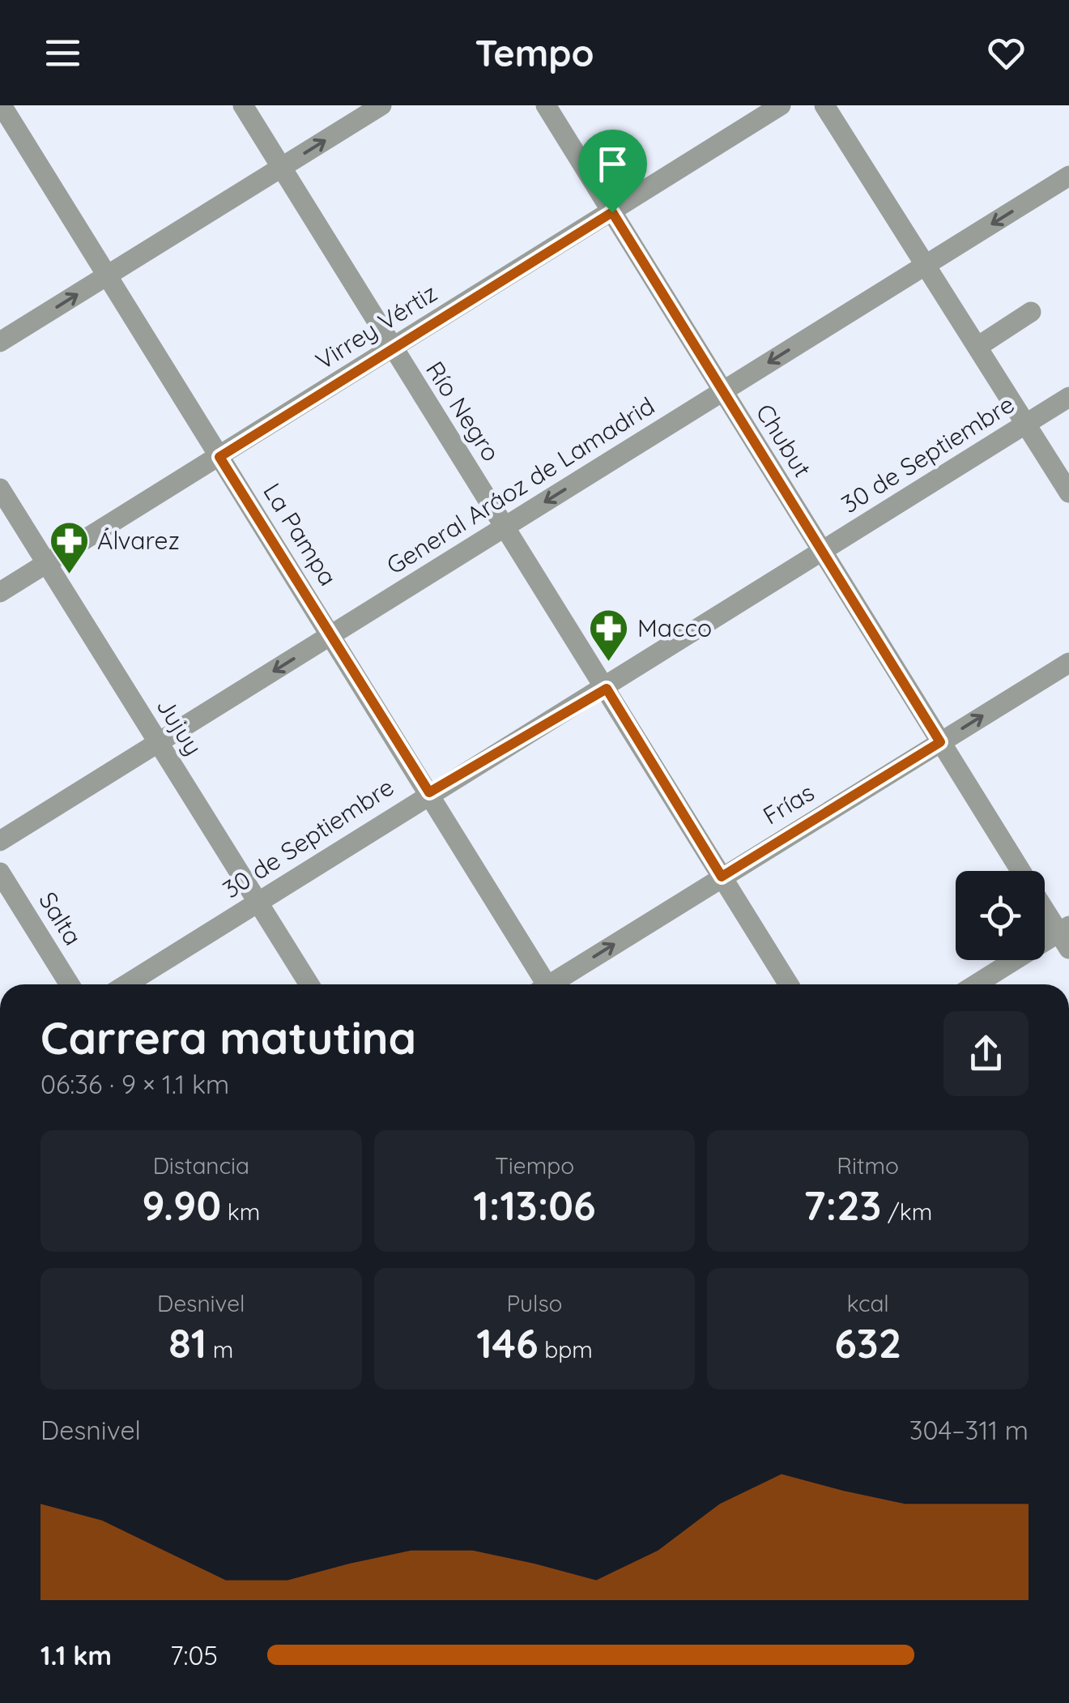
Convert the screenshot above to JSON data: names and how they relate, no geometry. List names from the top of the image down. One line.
{"streets":{"street":["Virrey Vértiz","Río Negro","Chubut","30 de Septiembre","General Aráoz de Lamadrid","La Pampa","Jujuy","Frías","Salta"]},"crossings":[["Virrey Vértiz","Río Negro"],["Virrey Vértiz","Chubut"],["Virrey Vértiz","La Pampa"],["Virrey Vértiz","Jujuy"],["Río Negro","30 de Septiembre"],["Río Negro","General Aráoz de Lamadrid"],["Río Negro","Frías"],["Chubut","30 de Septiembre"],["Chubut","General Aráoz de Lamadrid"],["Chubut","Frías"],["30 de Septiembre","La Pampa"],["30 de Septiembre","Jujuy"],["General Aráoz de Lamadrid","La Pampa"],["General Aráoz de Lamadrid","Jujuy"]],"one_way":["General Aráoz de Lamadrid","Frías"],"places":{"pharmacy":["Álvarez","Macco"]},"page":{"header":"Tempo","heading":["Carrera matutina","06:36 · 9 × 1.1 km"],"stats":[["Distancia","9.90 km"],["Tiempo","1:13:06"],["Ritmo","7:23 /km"],["Desnivel","81 m"],["Pulso","146 bpm"],["kcal","632"]],"chart":["Desnivel","304–311 m"],"list":[{"name":"1.1 km","note":"7:05"}]}}
